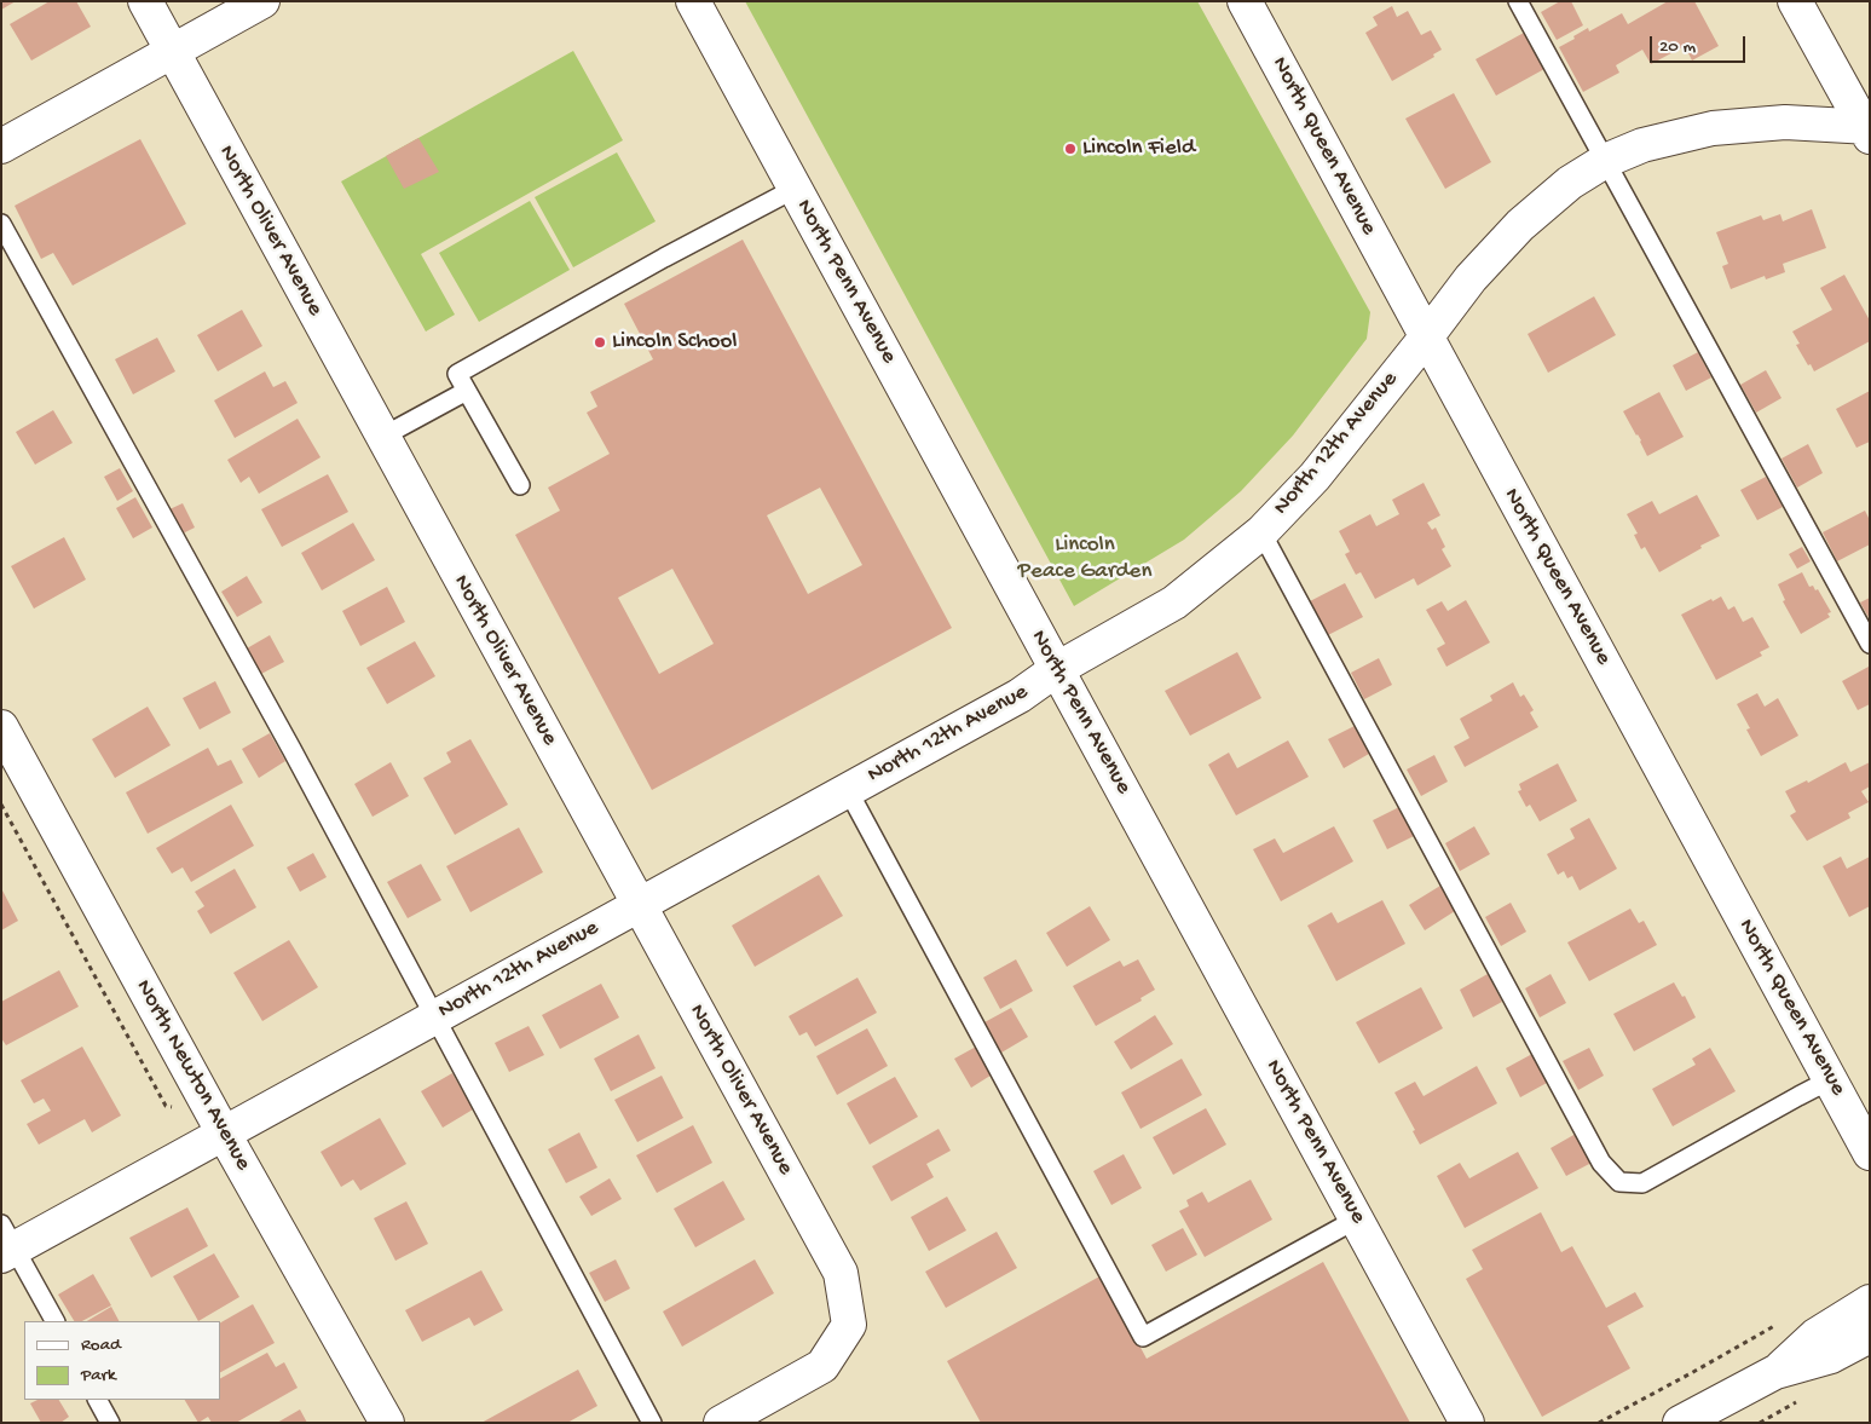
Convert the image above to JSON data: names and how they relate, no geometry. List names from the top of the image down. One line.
{"streets":{"street":["North Queen Avenue","North Oliver Avenue","North Penn Avenue","North 12th Avenue","North Newton Avenue"]},"crossings":[["North Queen Avenue","North 12th Avenue"],["North Oliver Avenue","North 12th Avenue"],["North Penn Avenue","North 12th Avenue"],["North 12th Avenue","North Newton Avenue"]],"parks":["Lincoln Peace Garden"],"places":["Lincoln Field","Lincoln School"],"legend":["Road","Park"],"scale_bar":"20 m"}
